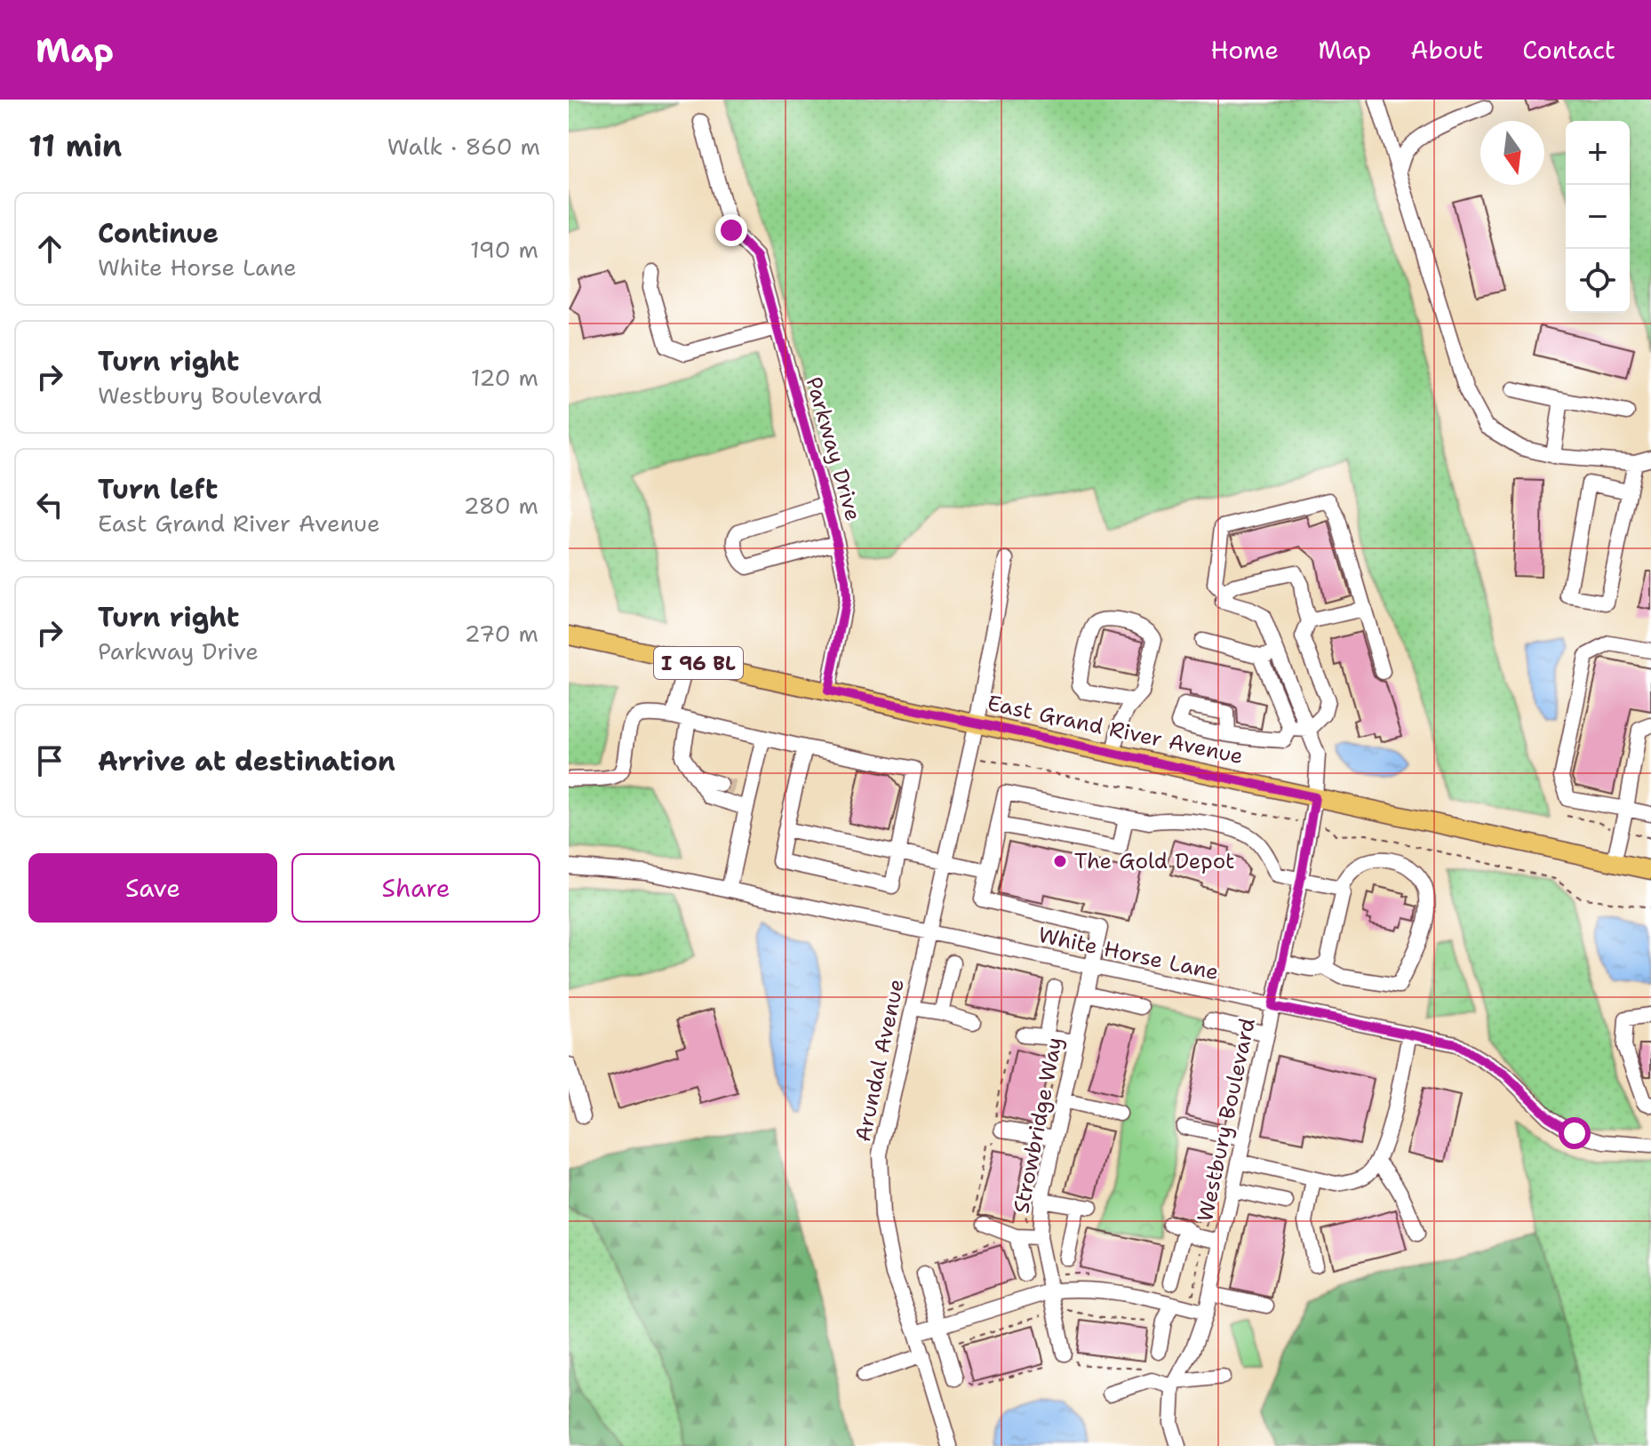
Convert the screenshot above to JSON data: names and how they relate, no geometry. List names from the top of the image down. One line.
{"streets":{"main road":["I 96 BL","East Grand River Avenue"],"street":["Parkway Drive","White Horse Lane","Arundal Avenue","Westbury Boulevard","Strowbridge Way"]},"crossings":[["Parkway Drive","East Grand River Avenue"],["East Grand River Avenue","Arundal Avenue"],["East Grand River Avenue","Westbury Boulevard"],["White Horse Lane","Arundal Avenue"],["White Horse Lane","Westbury Boulevard"],["White Horse Lane","Strowbridge Way"]],"places":["The Gold Depot"],"north":"bottom","page":{"header":"Map","nav":["Home","Map","About","Contact"],"heading":["11 min","Walk · 860 m"],"map_buttons":["+","−"],"list":[["Continue","White Horse Lane","190 m"],["Turn right","Westbury Boulevard","120 m"],["Turn left","East Grand River Avenue","280 m"],["Turn right","Parkway Drive","270 m"],"Arrive at destination"],"buttons":["Save","Share"]}}
